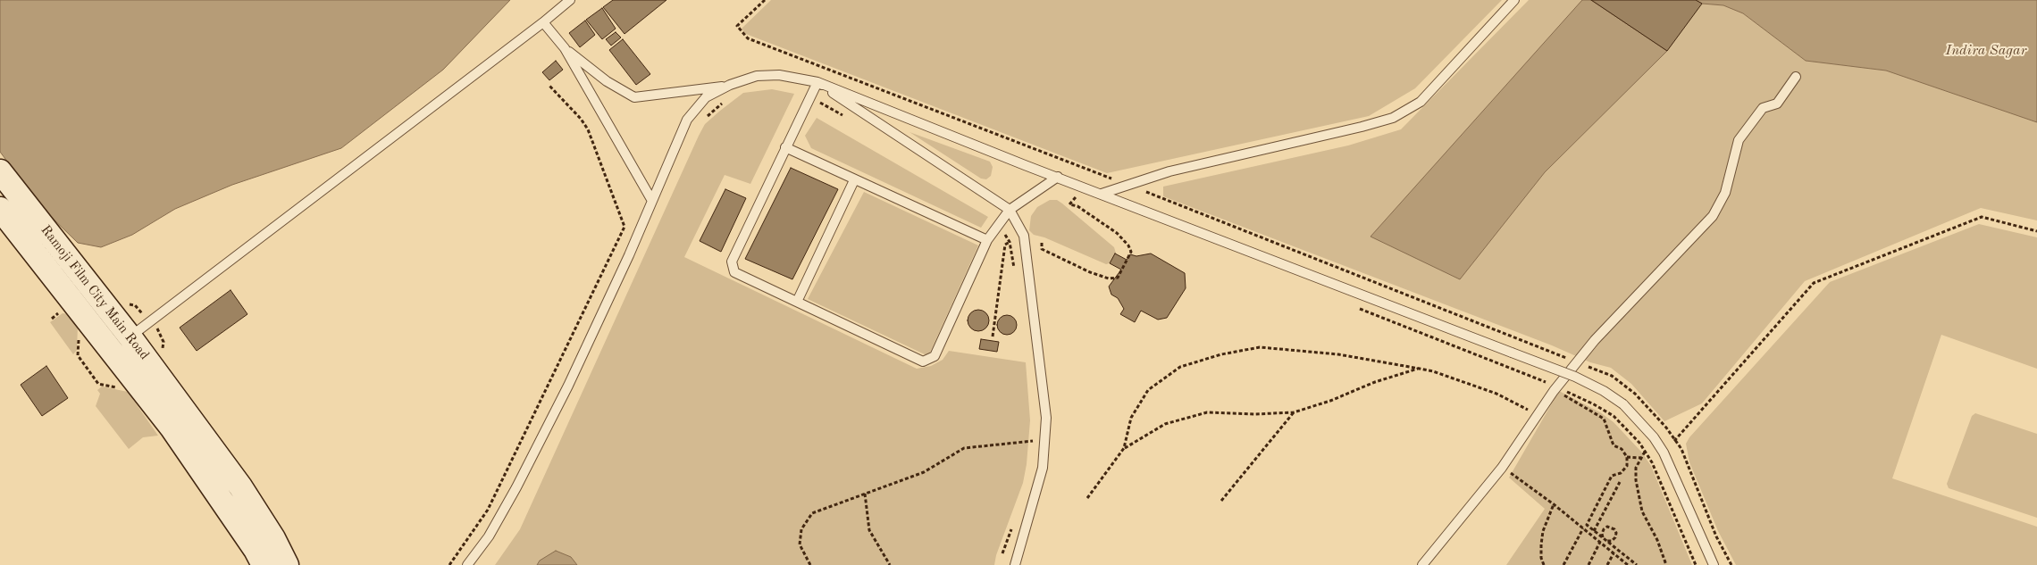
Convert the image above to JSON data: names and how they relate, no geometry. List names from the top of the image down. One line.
{"streets":{"street":["Ramoji Film City Main Road"]},"water":["Indira Sagar"]}
